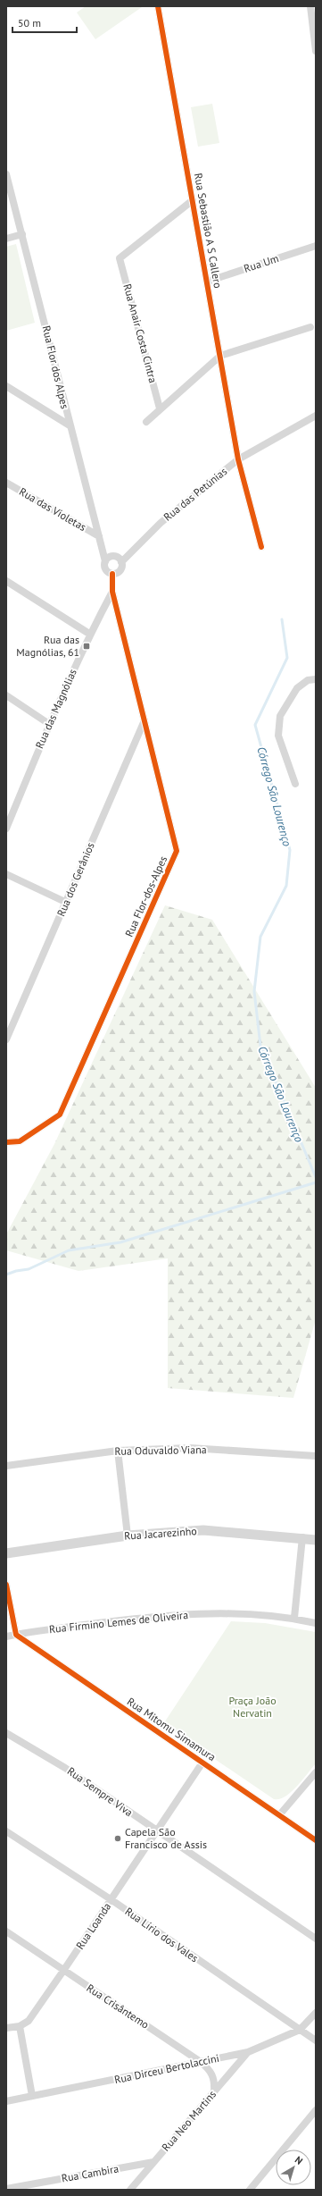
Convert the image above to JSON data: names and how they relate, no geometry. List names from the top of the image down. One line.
{"streets":{"street":["Rua Sebastião A S Callero","Rua Um","Rua Anair Costa Cintra","Rua Flor dos Alpes","Rua das Petúnias","Rua das Violetas","Rua das Magnólias","Rua dos Gerânios","Rua Flor-dos-Alpes","Rua Oduvaldo Viana","Rua Jacarezinho","Rua Firmino Lemes de Oliveira","Rua Mitomu Simamura","Rua Sempre Viva","Rua Loanda","Rua Lírio dos Vales","Rua Crisântemo","Rua Dirceu Bertolaccini","Rua Neo Martins","Rua Cambira"]},"crossings":[["Rua Sebastião A S Callero","Rua Um"],["Rua Sebastião A S Callero","Rua Anair Costa Cintra"],["Rua Sebastião A S Callero","Rua das Petúnias"],["Rua Flor dos Alpes","Rua das Petúnias"],["Rua Flor dos Alpes","Rua das Violetas"],["Rua Flor dos Alpes","Rua Flor-dos-Alpes"],["Rua das Petúnias","Rua Flor-dos-Alpes"],["Rua das Magnólias","Rua Flor-dos-Alpes"],["Rua dos Gerânios","Rua Flor-dos-Alpes"],["Rua Firmino Lemes de Oliveira","Rua Mitomu Simamura"],["Rua Mitomu Simamura","Rua Loanda"],["Rua Sempre Viva","Rua Loanda"],["Rua Loanda","Rua Lírio dos Vales"],["Rua Loanda","Rua Crisântemo"],["Rua Lírio dos Vales","Rua Dirceu Bertolaccini"],["Rua Crisântemo","Rua Dirceu Bertolaccini"],["Rua Crisântemo","Rua Neo Martins"],["Rua Dirceu Bertolaccini","Rua Neo Martins"],["Rua Neo Martins","Rua Cambira"]],"water":["Córrego São Lourenço"],"parks":["Praça João Nervatin"],"places":{"transit":["Rua das Magnólias, 61"],"other":["Capela São Francisco de Assis"]},"scale_bar":"50 m","north":"top right"}
